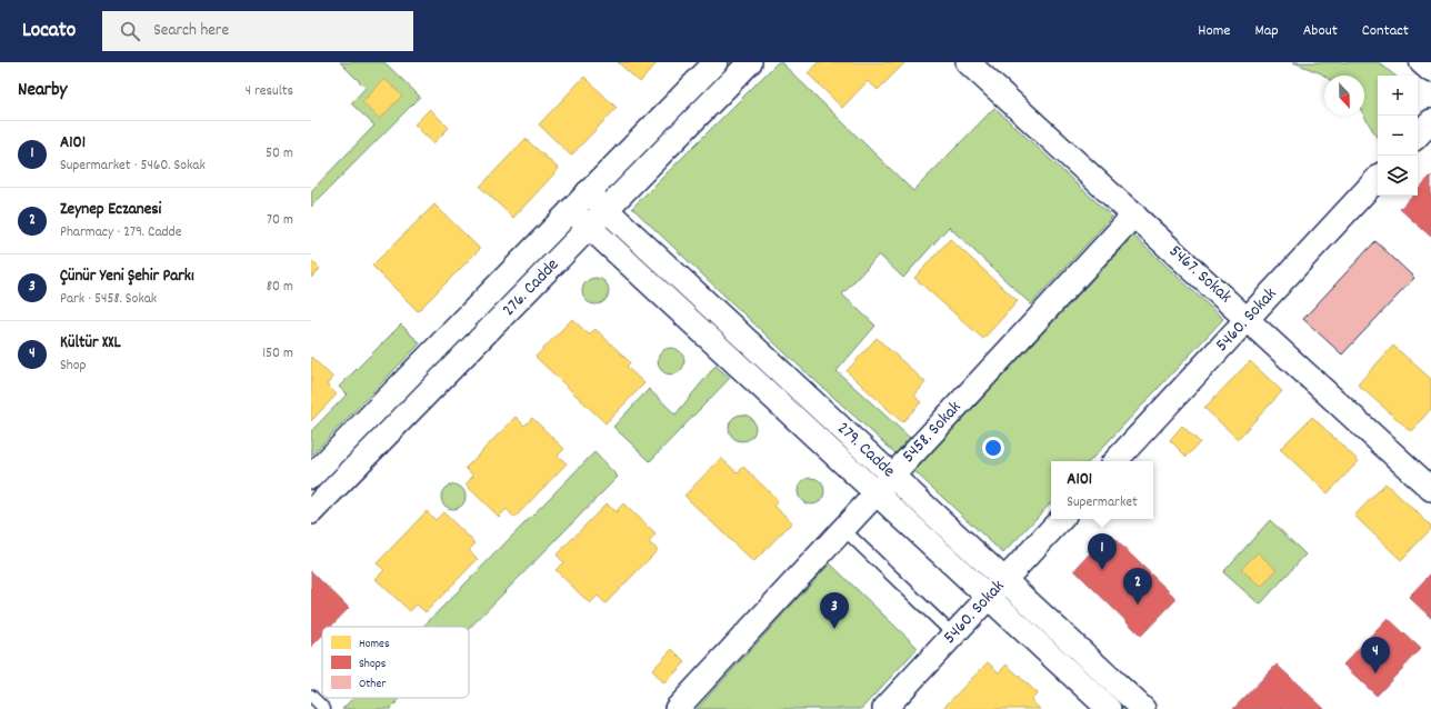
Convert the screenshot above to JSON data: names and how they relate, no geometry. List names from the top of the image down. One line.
{"streets":{"street":["5467. Sokak","276. Cadde","5460. Sokak","5458. Sokak","279. Cadde"]},"crossings":[["5467. Sokak","5460. Sokak"],["5467. Sokak","5458. Sokak"],["276. Cadde","279. Cadde"],["5460. Sokak","279. Cadde"],["5458. Sokak","279. Cadde"]],"legend":["Homes","Shops","Other"],"north":"bottom","page":{"header":"Locato","search":"Search here","nav":["Home","Map","About","Contact"],"heading":["Nearby","4 results"],"map_buttons":["+","−"],"list":[{"mark":"1","name":"A101","note":"Supermarket · 5460. Sokak","value":"50 m"},{"mark":"2","name":"Zeynep Eczanesi","note":"Pharmacy · 279. Cadde","value":"70 m"},{"mark":"3","name":"Çünür Yeni Şehir Parkı","note":"Park · 5458. Sokak","value":"80 m"},{"mark":"4","name":"Kültür XXL","note":"Shop","value":"150 m"}],"popup":["A101","Supermarket"],"pins":["1","2","3","4"]}}
